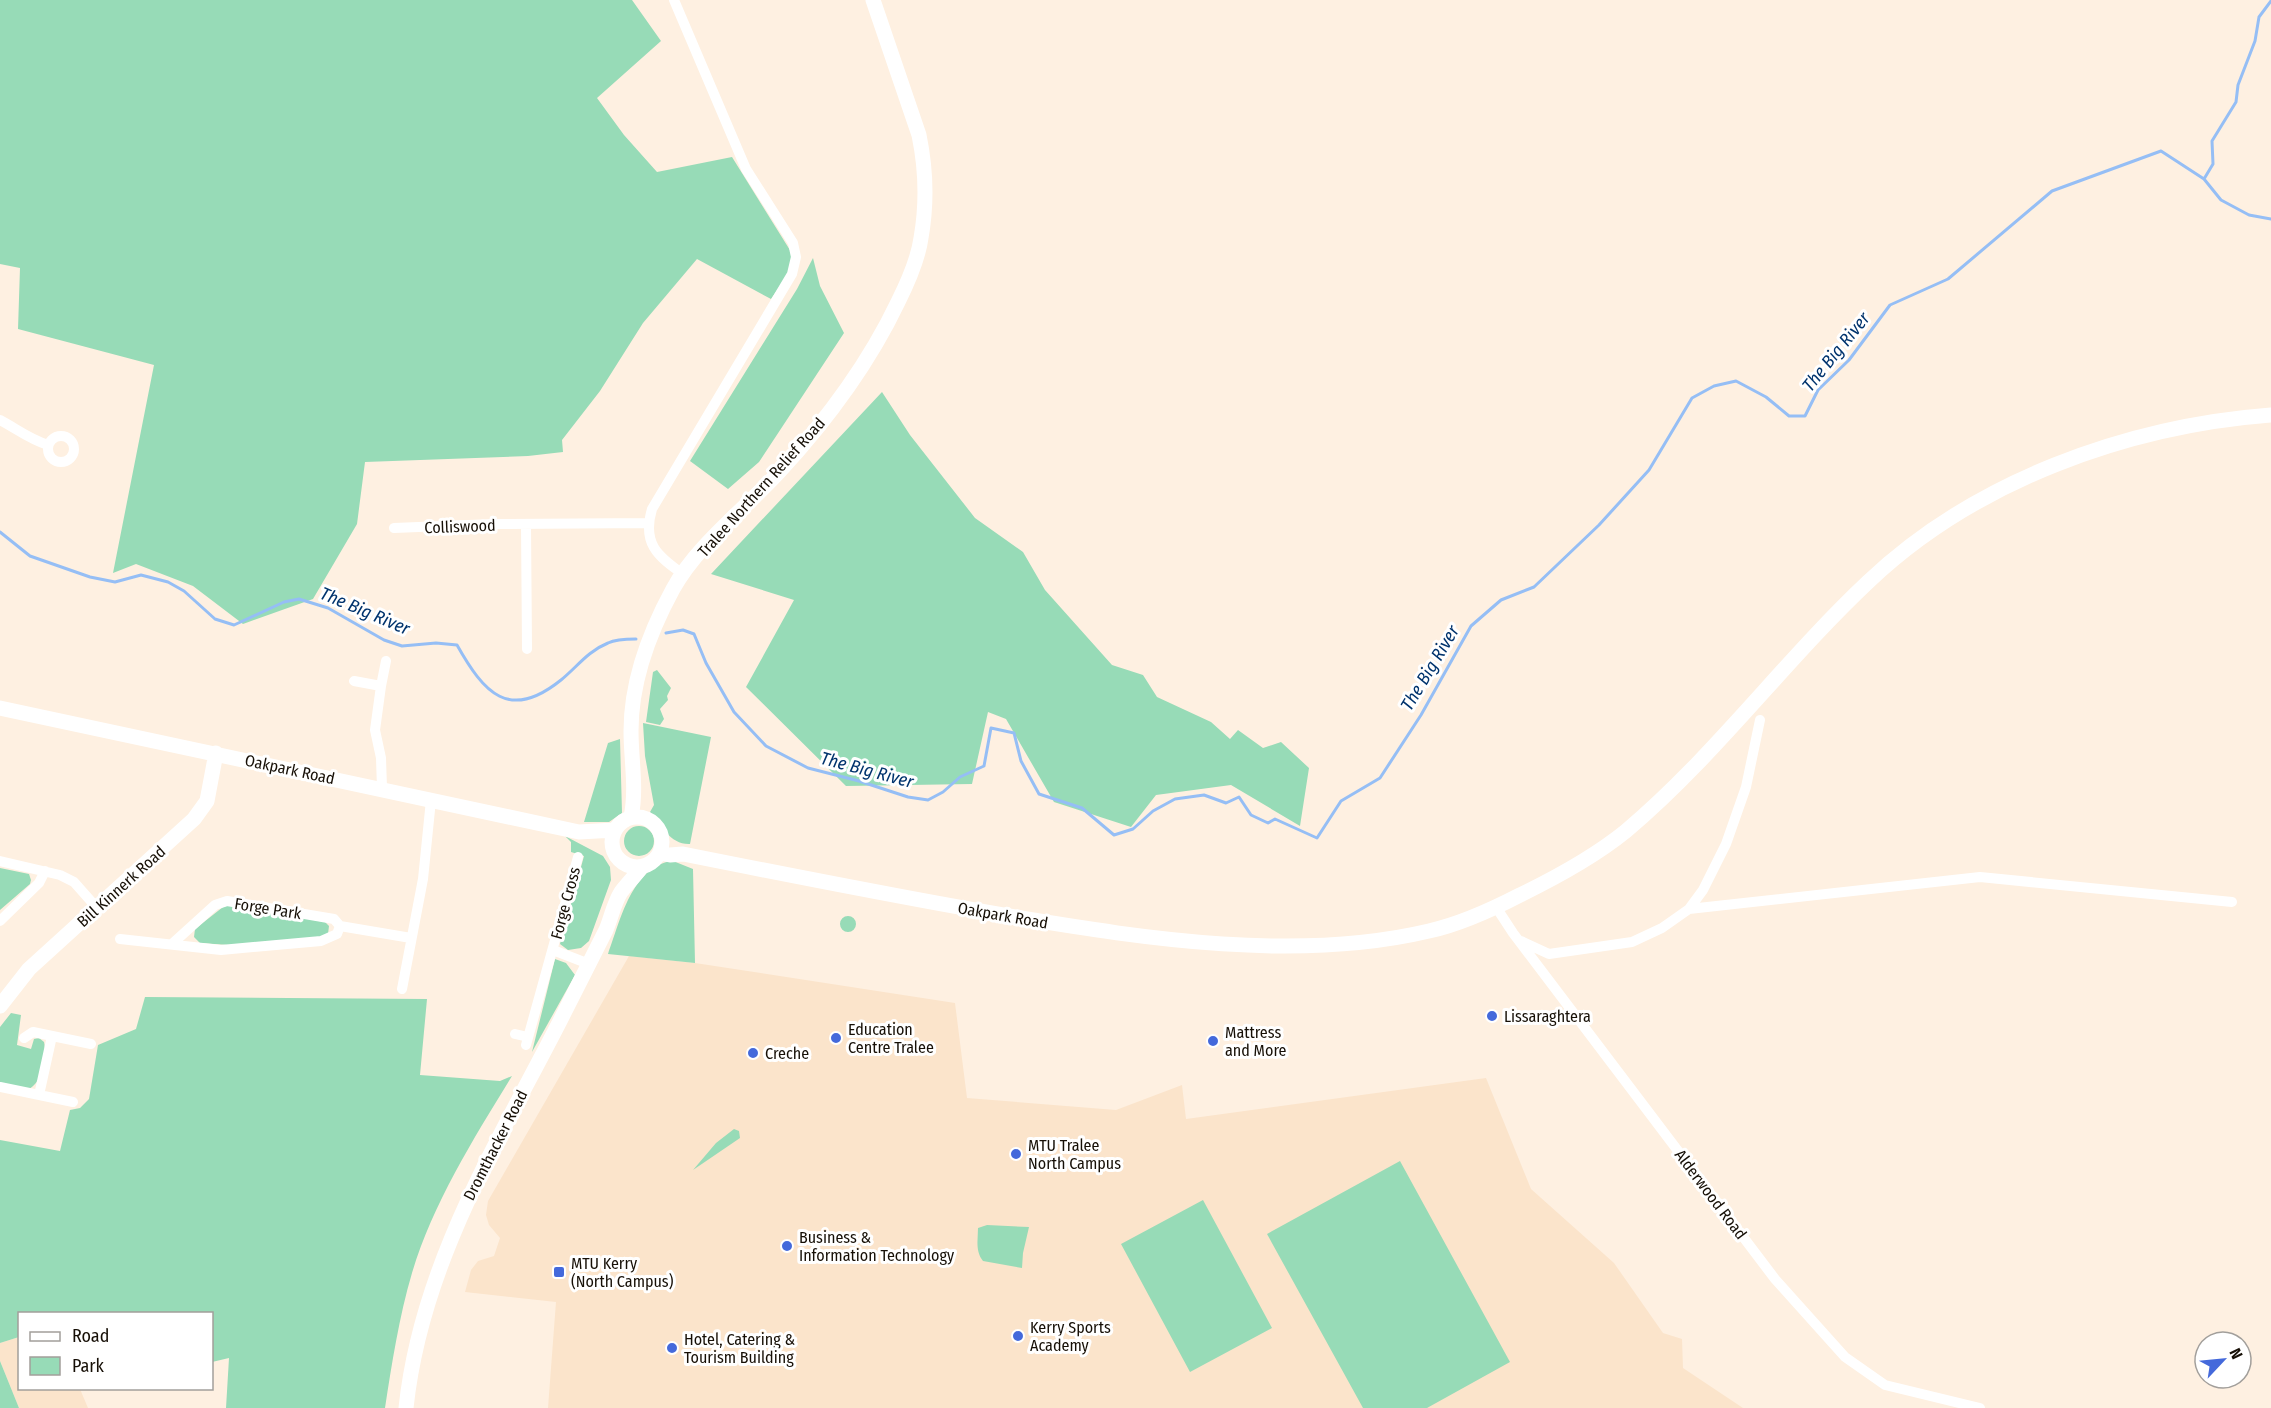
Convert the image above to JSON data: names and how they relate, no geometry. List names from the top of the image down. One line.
{"streets":{"main road":["Tralee Northern Relief Road","Oakpark Road","Bill Kinnerk Road","Dromthacker Road"],"street":["Colliswood","Forge Cross","Forge Park","Alderwood Road"]},"crossings":[["Tralee Northern Relief Road","Oakpark Road"],["Oakpark Road","Bill Kinnerk Road"],["Oakpark Road","Alderwood Road"],["Forge Cross","Dromthacker Road"]],"water":["The Big River"],"places":{"other":["Lissaraghtera","Education Centre Tralee","Mattress and More","Creche","MTU Tralee North Campus","Business & Information Technology","Kerry Sports Academy","Hotel, Catering & Tourism Building"],"transit":["MTU Kerry (North Campus)"]},"legend":["Road","Park"],"north":"top right"}
